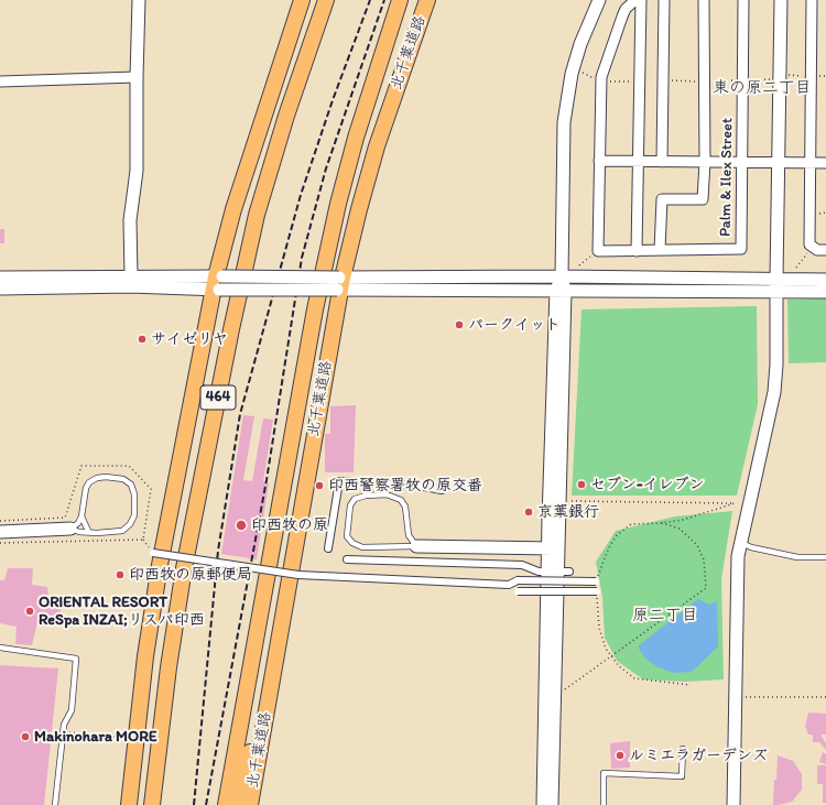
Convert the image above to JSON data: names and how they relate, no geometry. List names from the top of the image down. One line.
{"streets":{"highway":["北千葉道路","464"],"street":["Palm & Ilex Street"]},"districts":["東の原二丁目","原二丁目"],"places":["パークイット","サイゼリヤ","セブン-イレブン","印西警察署牧の原交番","京葉銀行","印西牧の原","印西牧の原郵便局","ORIENTAL RESORT ReSpa INZAI;リスパ印西","Makinohara MORE","ルミエラガーデンズ"]}
